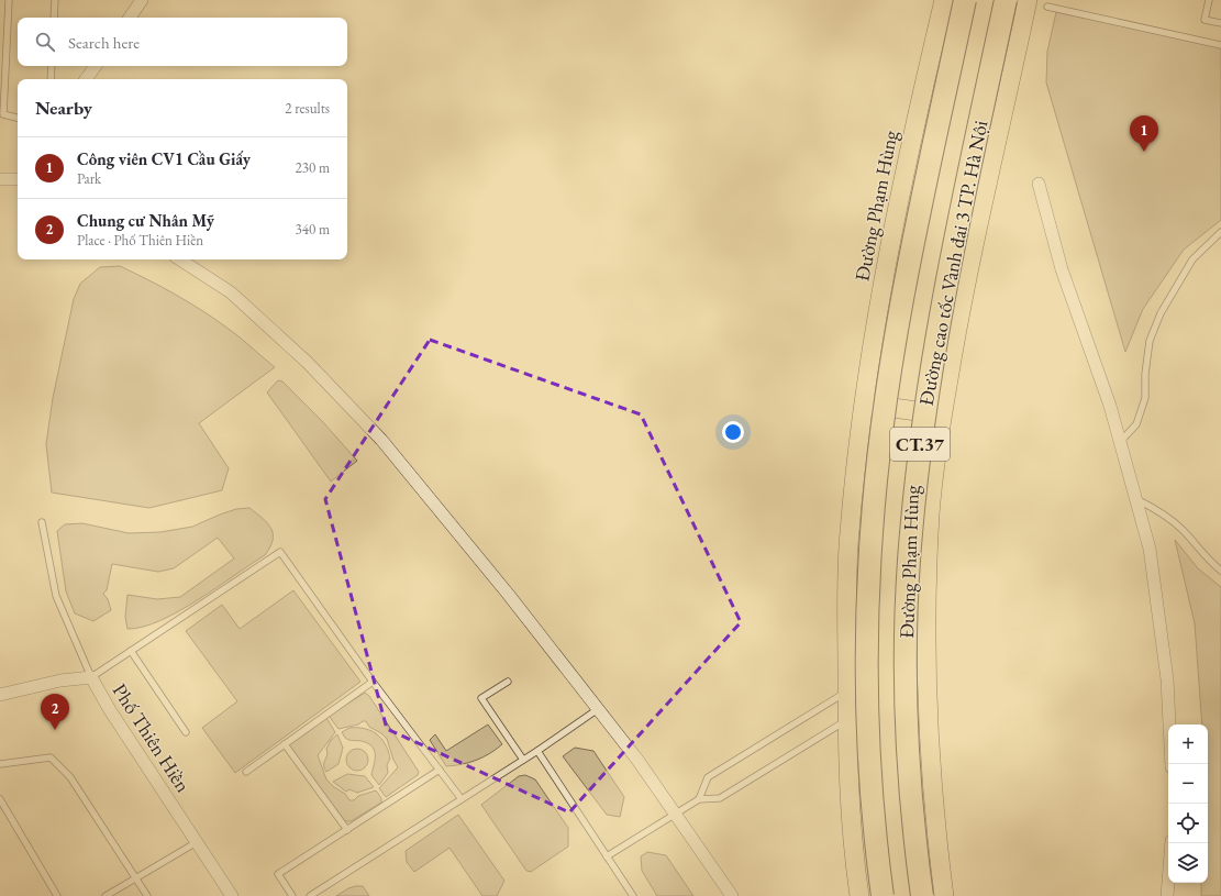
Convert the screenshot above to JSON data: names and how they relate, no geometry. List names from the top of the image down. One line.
{"streets":{"highway":["Đường cao tốc Vành đai 3 TP. Hà Nội","CT.37"],"main road":["Đường Phạm Hùng"],"street":["Phố Thiên Hiền"]},"page":{"search":"Search here","heading":["Nearby","2 results"],"pins":["1","2"],"list":[{"mark":"1","name":"Công viên CV1 Cầu Giấy","note":"Park","value":"230 m"},{"mark":"2","name":"Chung cư Nhân Mỹ","note":"Place · Phố Thiên Hiền","value":"340 m"}],"map_buttons":["+","−"]}}
